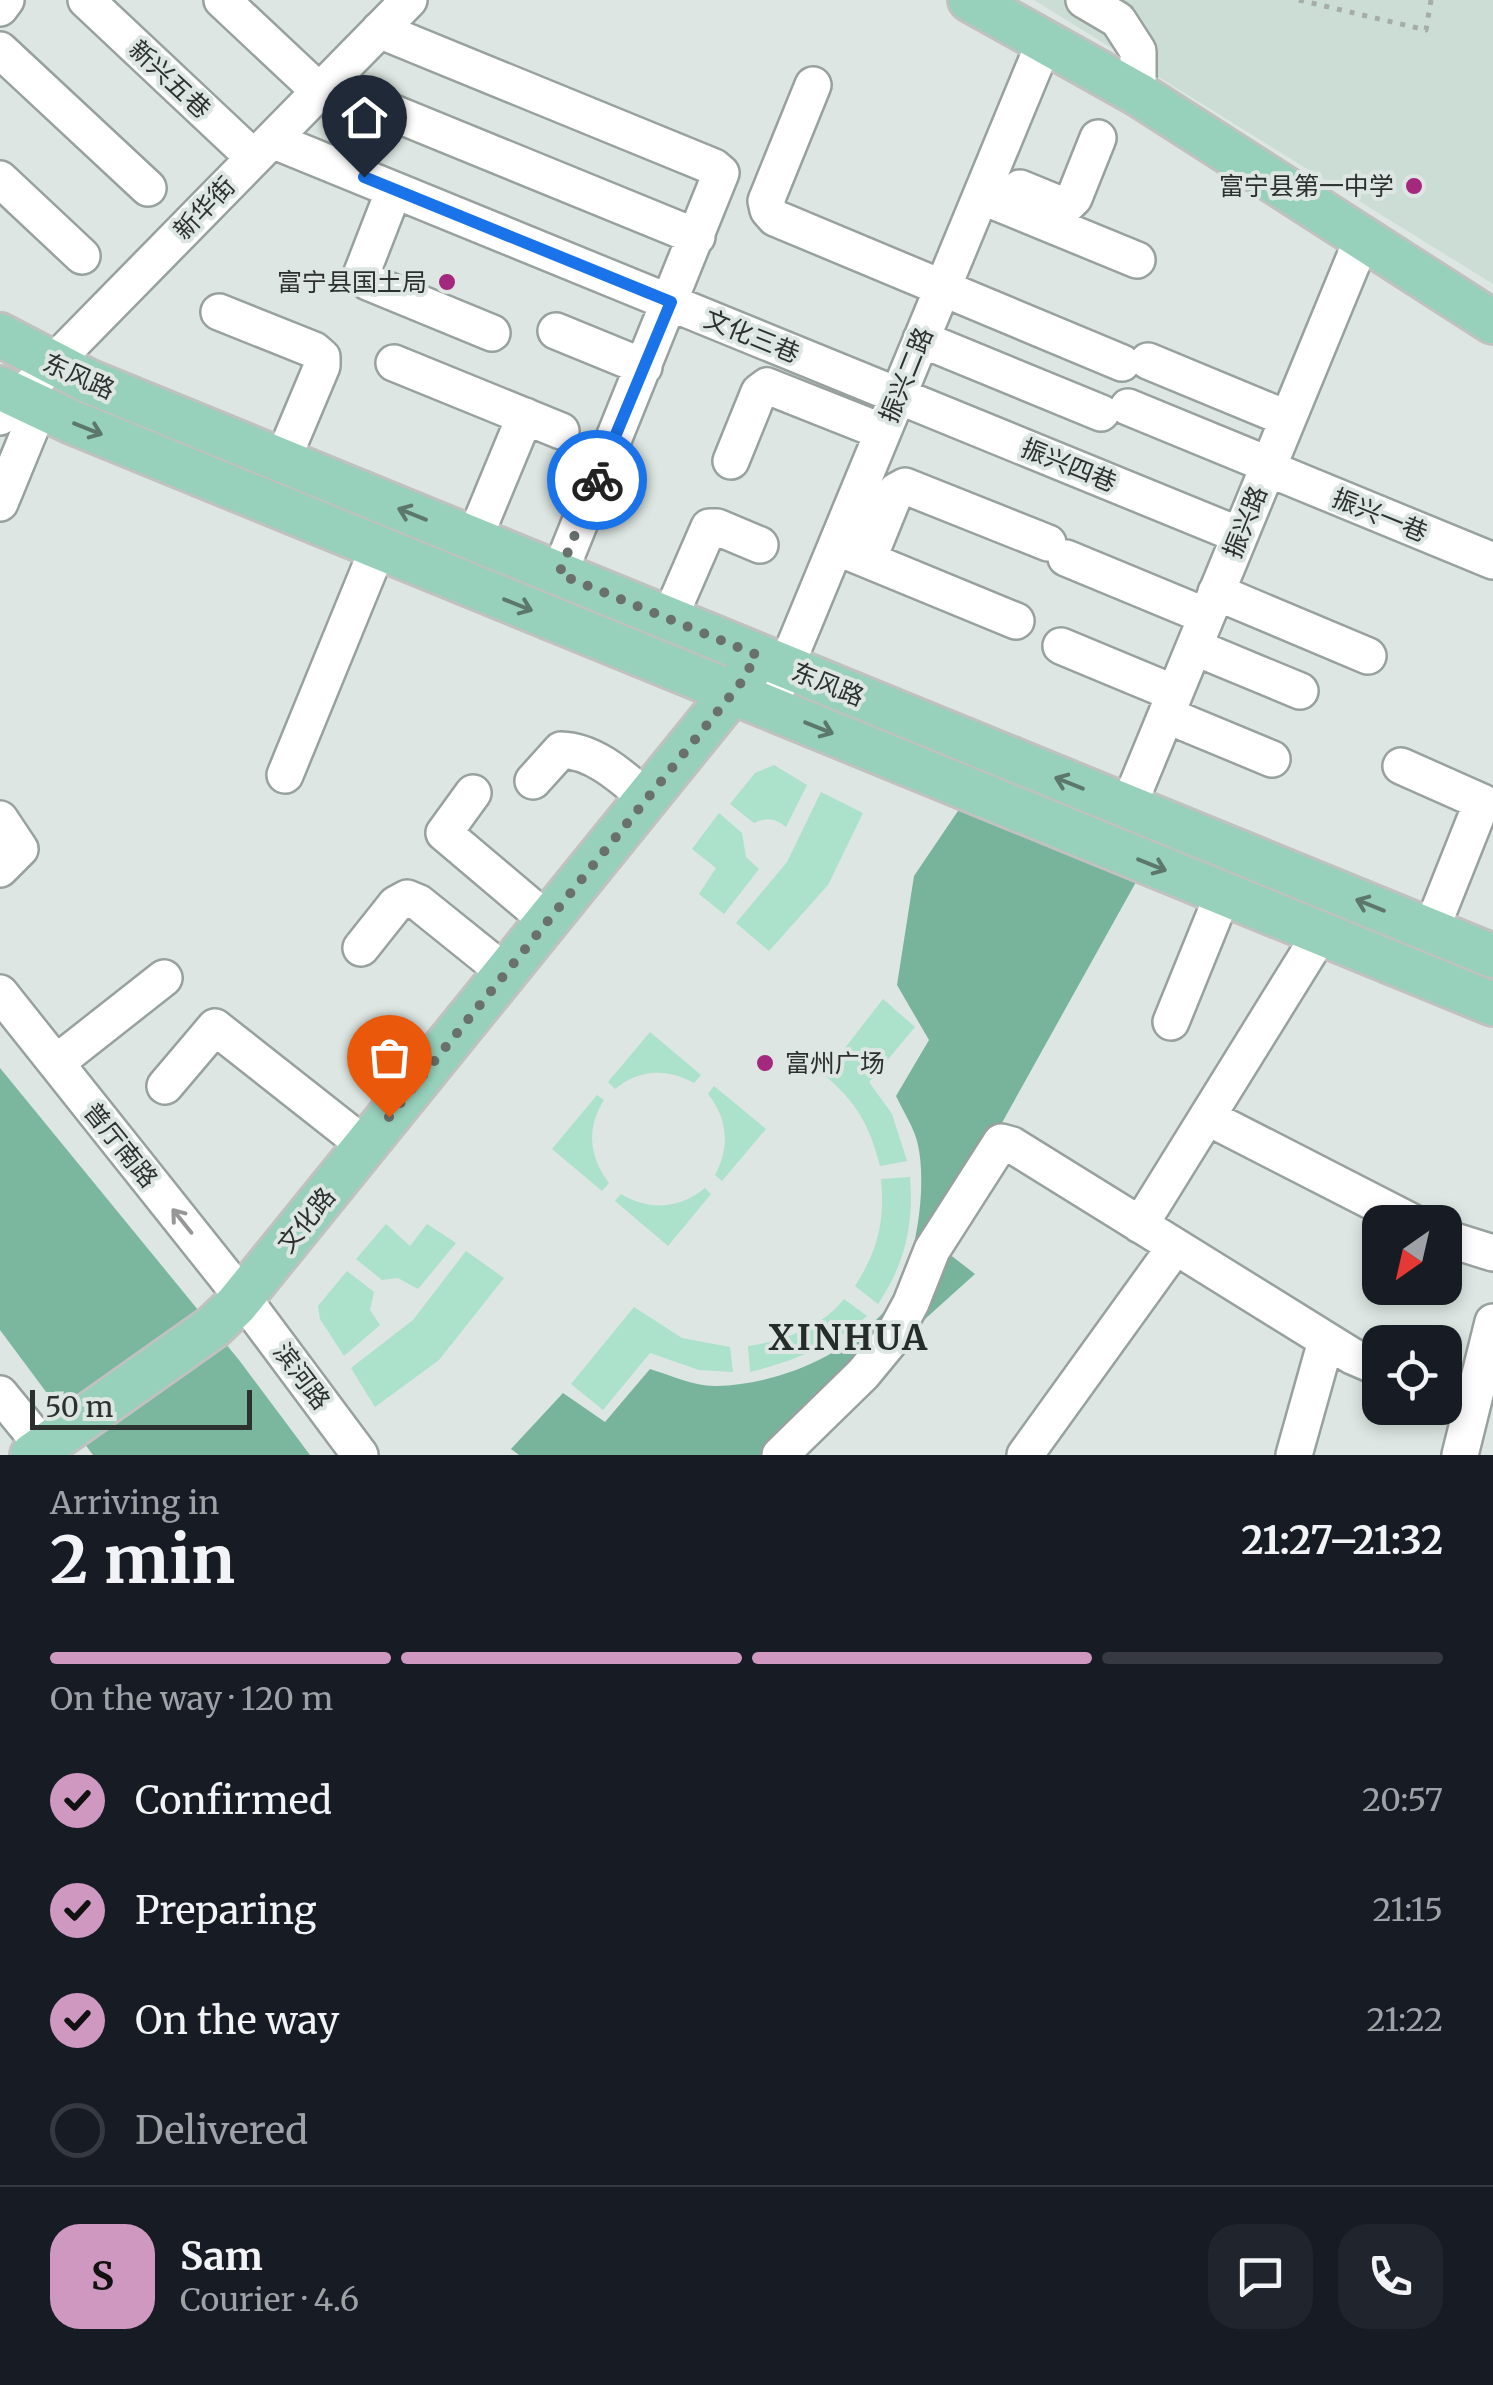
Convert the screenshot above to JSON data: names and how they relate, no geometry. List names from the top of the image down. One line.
{"streets":{"main road":["东风路","文化路"],"street":["新兴五巷","新华街","文化三巷","振兴二路","振兴四巷","振兴一巷","振兴路","普厅南路","滨河路"]},"crossings":[["新兴五巷","新华街"],["新兴五巷","文化三巷"],["新华街","文化三巷"],["新华街","东风路"],["文化三巷","振兴二路"],["文化三巷","振兴四巷"],["振兴二路","东风路"],["振兴二路","振兴四巷"],["振兴二路","振兴一巷"],["振兴二路","文化路"],["东风路","振兴路"],["东风路","文化路"],["振兴四巷","振兴路"],["振兴一巷","振兴路"],["普厅南路","文化路"],["普厅南路","滨河路"],["文化路","滨河路"]],"one_way":["普厅南路"],"districts":["XINHUA"],"places":["富宁县第一中学","富宁县国土局","富州广场"],"scale_bar":"50 m","north":"bottom left","page":{"scale":"50 m","heading":["2 min","Arriving in","21:27–21:32"],"panel":["Sam","Courier · 4.6"],"bar":"On the way · 120 m","list":[["Confirmed","20:57"],["Preparing","21:15"],["On the way","21:22"],"Delivered"],"round":"S"}}
